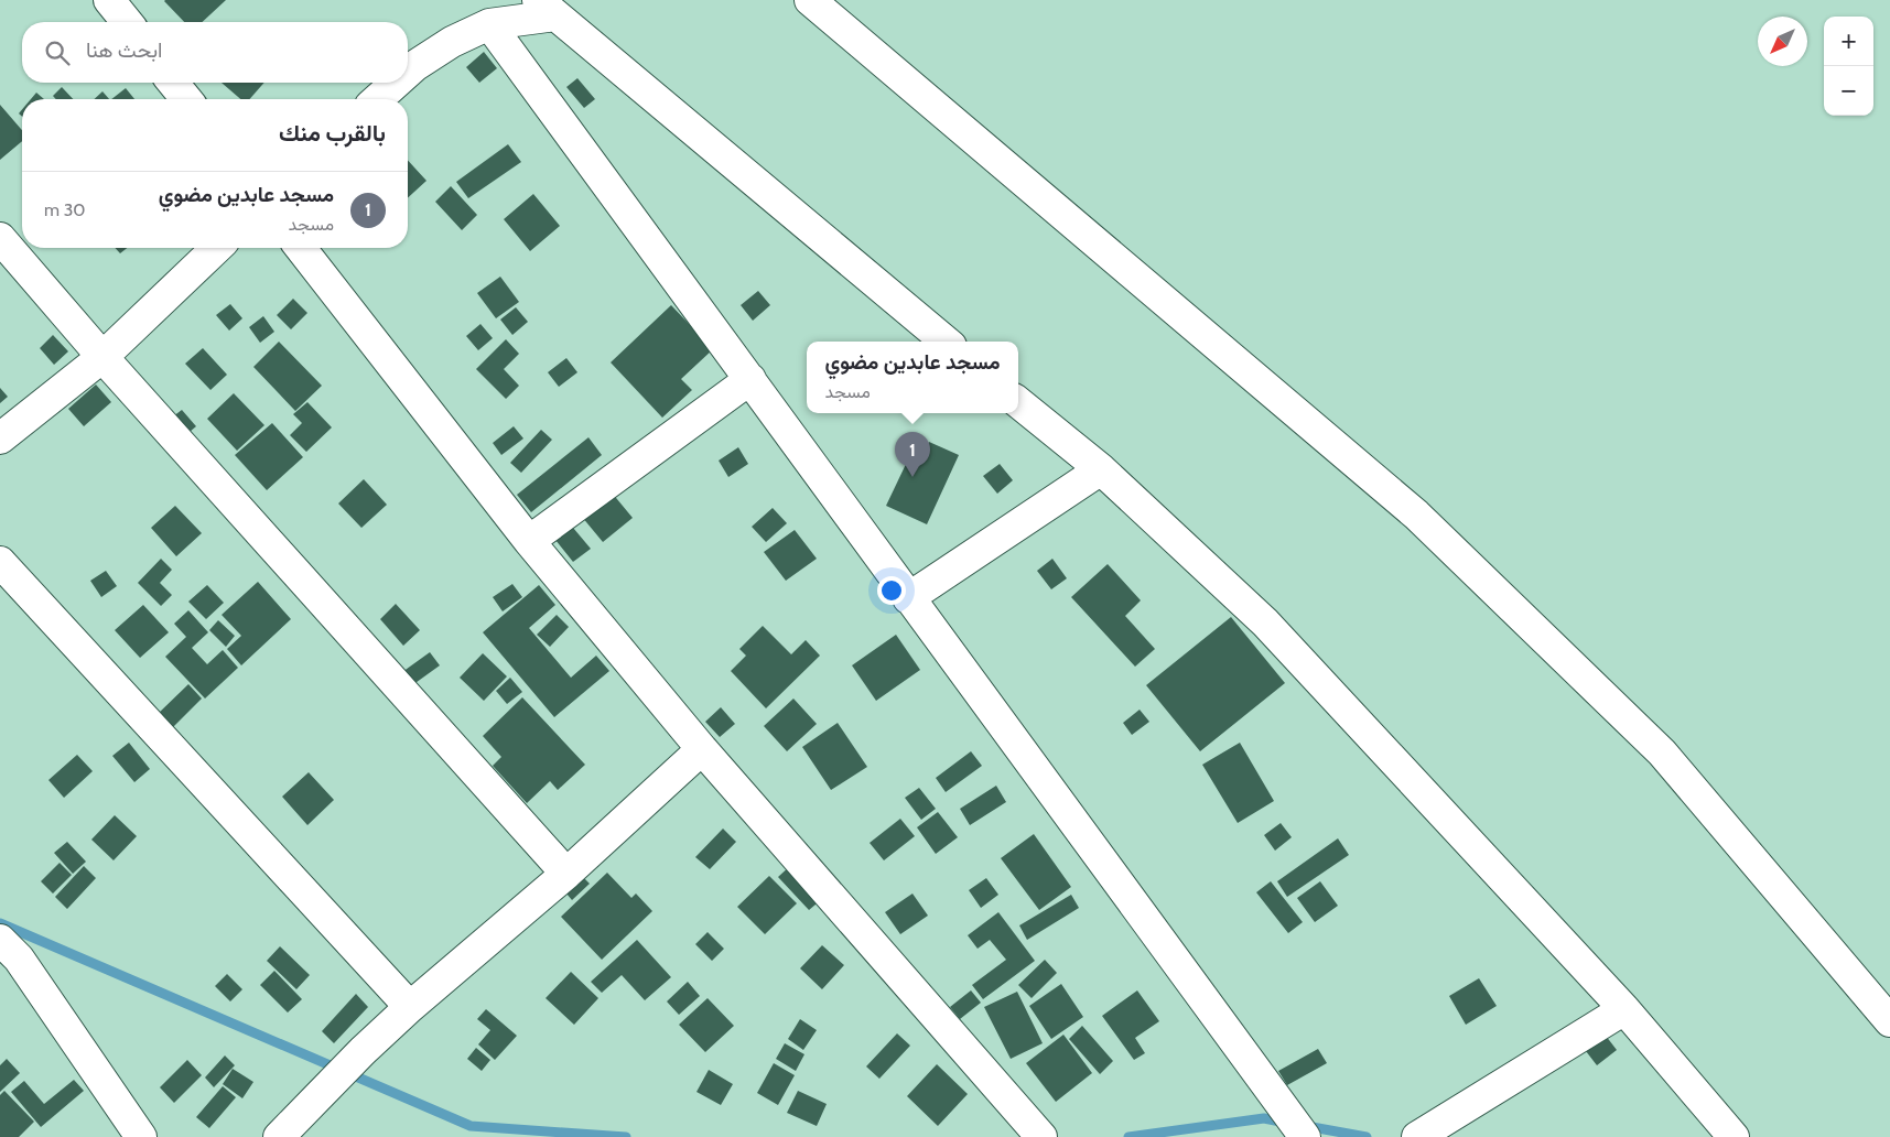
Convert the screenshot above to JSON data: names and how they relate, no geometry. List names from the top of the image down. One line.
{"north":"bottom left","page":{"map_buttons":["+","−"],"search":"ابحث هنا","heading":"بالقرب منك","list":[{"mark":"1","name":"مسجد عابدين مضوي","note":"مسجد","value":"30 m"}],"popup":["مسجد عابدين مضوي","مسجد"],"pins":"1"}}
